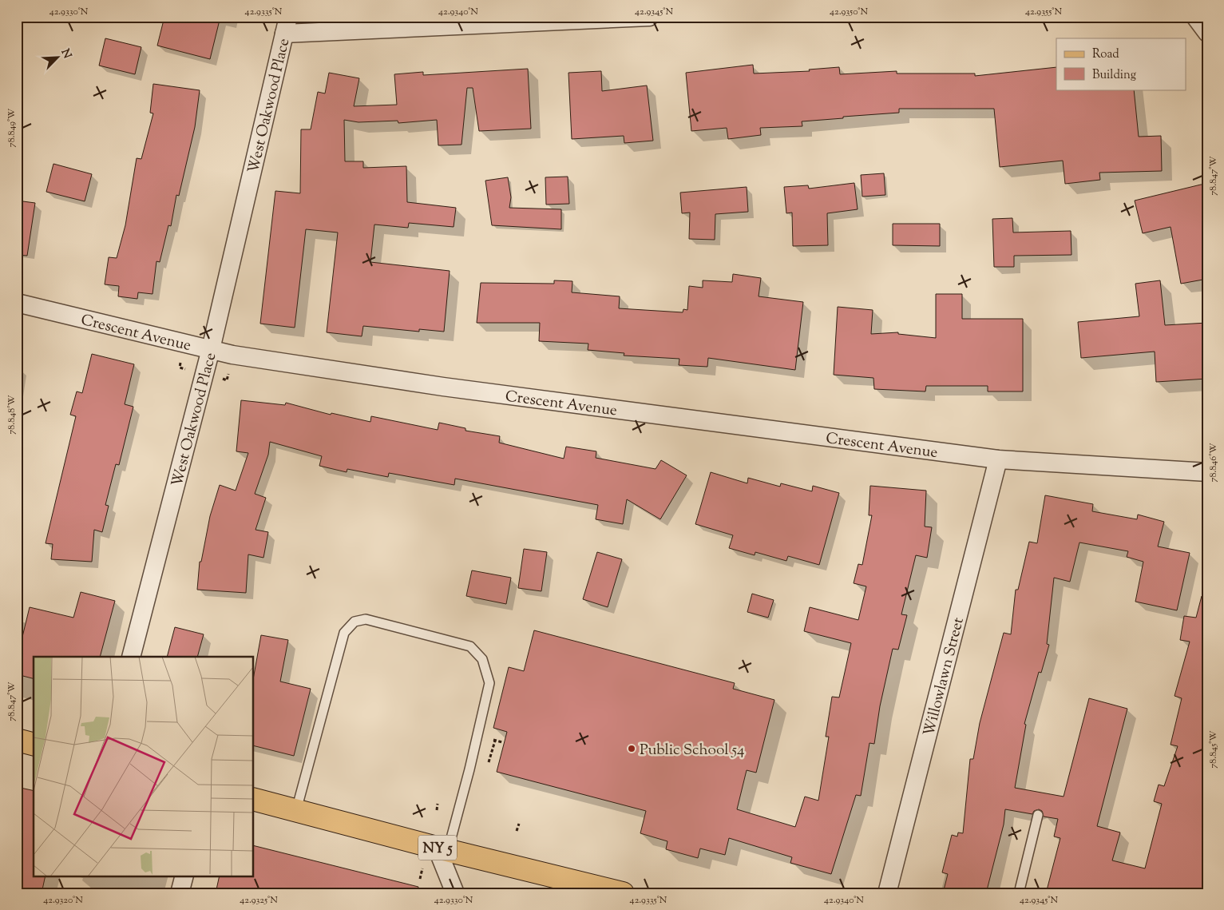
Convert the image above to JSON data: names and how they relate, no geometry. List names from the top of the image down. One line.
{"streets":{"main road":["NY 5"],"street":["West Oakwood Place","Crescent Avenue","Willowlawn Street"]},"crossings":[["West Oakwood Place","Crescent Avenue"],["Crescent Avenue","Willowlawn Street"]],"places":["Public School 54"],"legend":["Road","Building"],"north":"top right","coordinates":["42.9330°N","42.9335°N","42.9340°N","42.9345°N","42.9350°N","42.9355°N","78.849°W","78.847°W","78.848°W","78.846°W","78.845°W","42.9320°N","42.9325°N"]}
